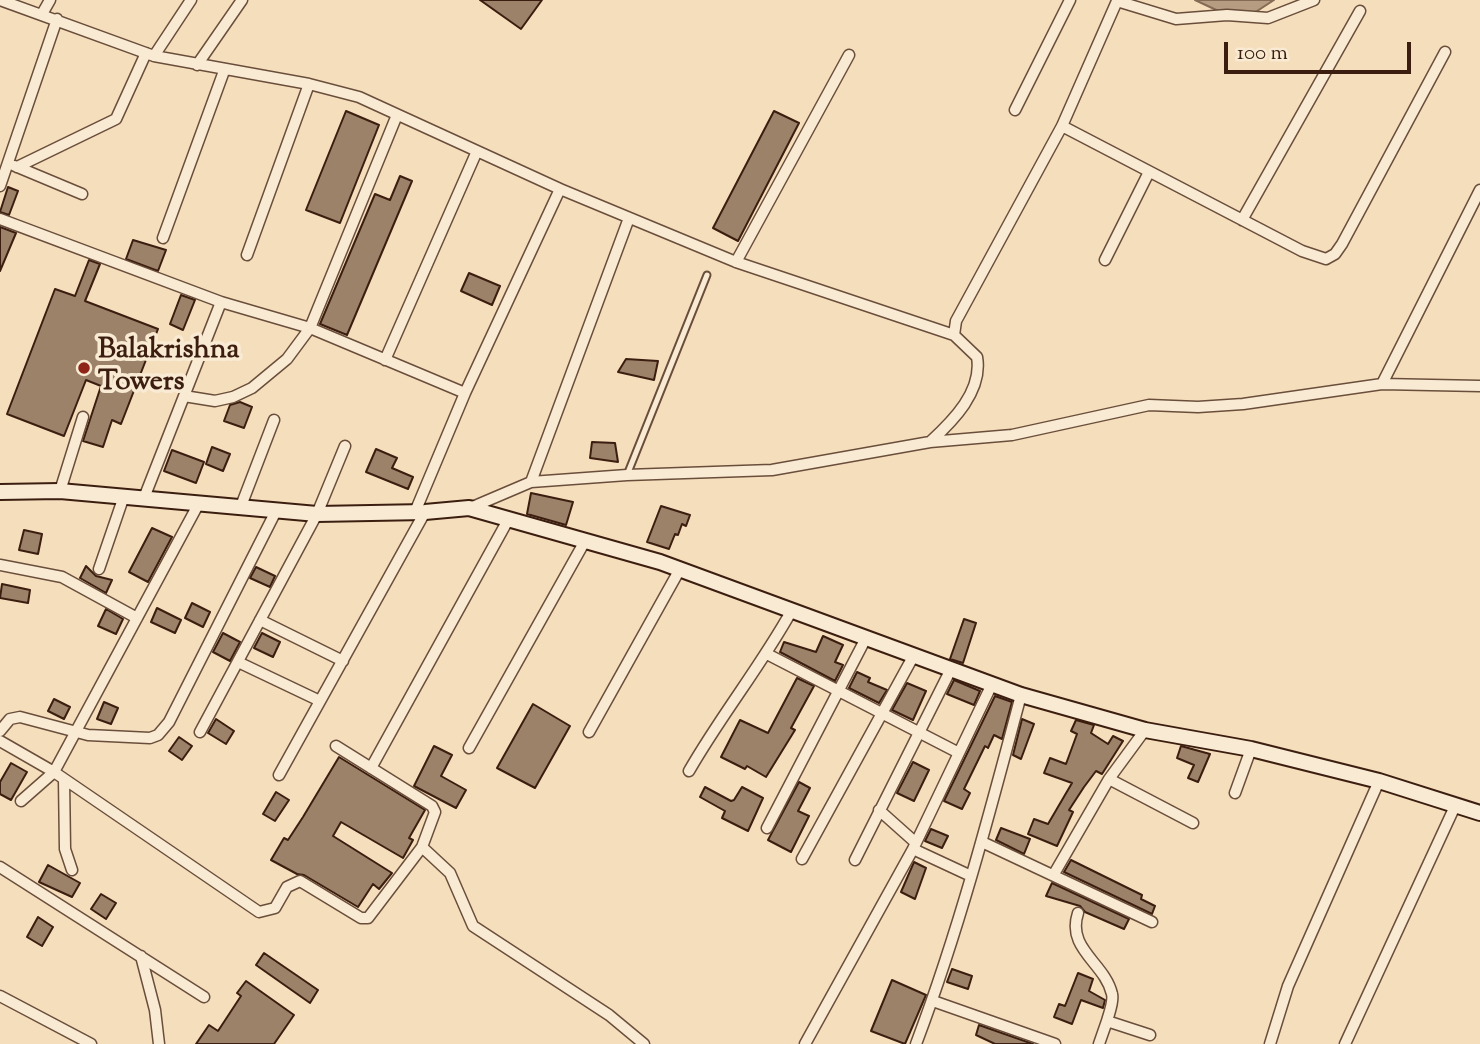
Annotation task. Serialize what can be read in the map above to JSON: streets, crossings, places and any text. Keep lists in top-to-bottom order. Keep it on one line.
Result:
{"places":["Balakrishna Towers"],"scale_bar":"100 m"}
